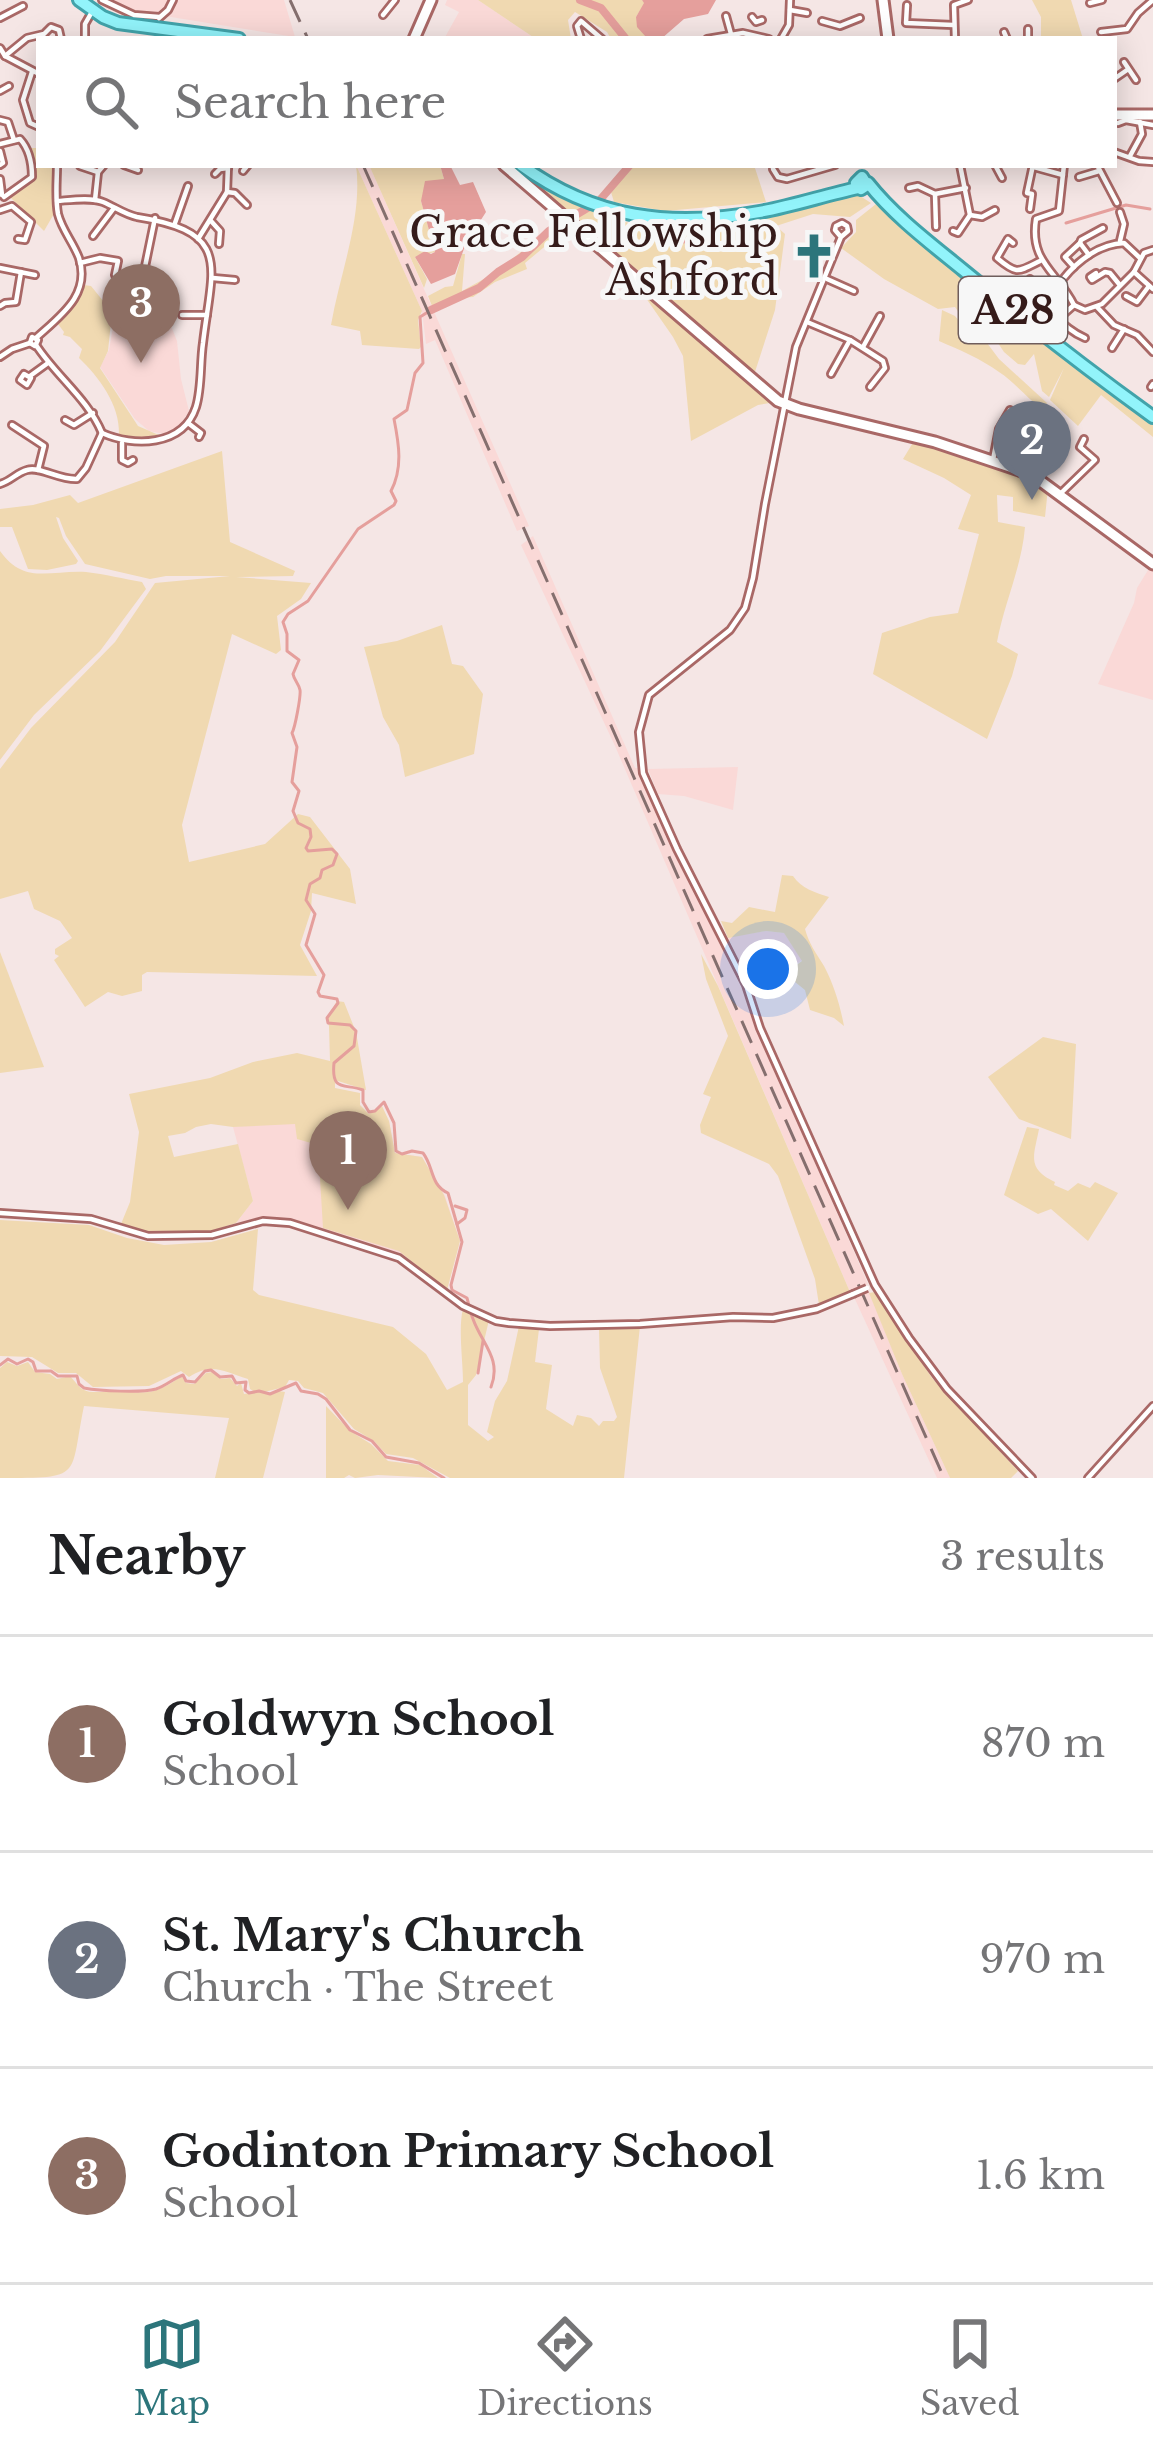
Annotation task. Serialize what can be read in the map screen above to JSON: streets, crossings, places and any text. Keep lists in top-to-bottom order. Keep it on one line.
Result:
{"streets":{"main road":["A28"]},"places":{"church":["Grace Fellowship Ashford"]},"page":{"search":"Search here","pins":["3","2","1"],"heading":["Nearby","3 results"],"list":[{"mark":"1","name":"Goldwyn School","note":"School","value":"870 m"},{"mark":"2","name":"St. Mary's Church","note":"Church · The Street","value":"970 m"},{"mark":"3","name":"Godinton Primary School","note":"School","value":"1.6 km"}],"nav":["Map","Directions","Saved"]}}
